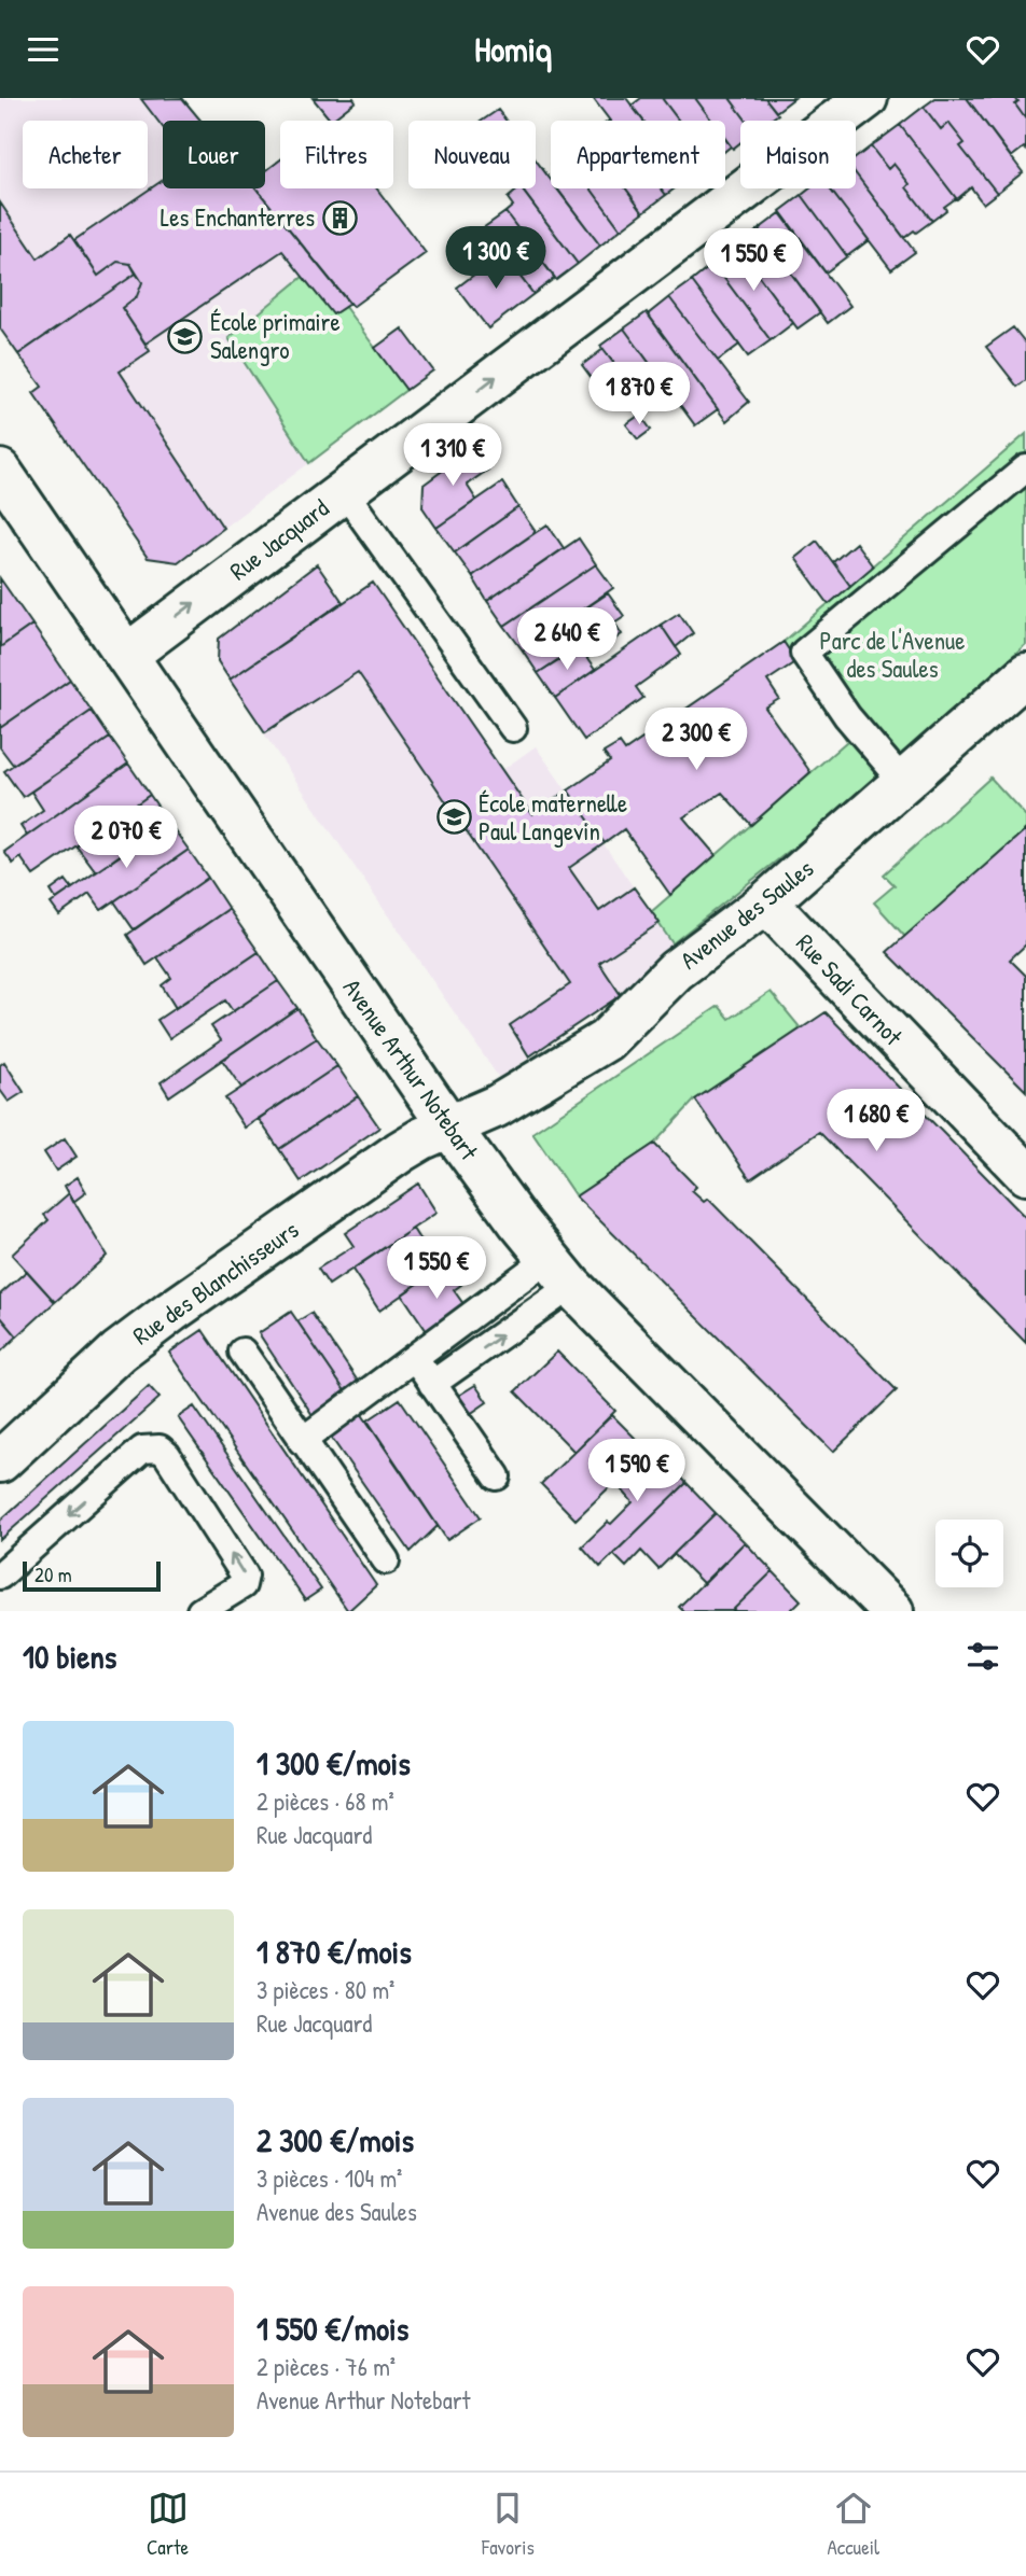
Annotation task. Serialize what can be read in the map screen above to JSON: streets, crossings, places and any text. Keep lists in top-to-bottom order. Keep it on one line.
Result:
{"streets":{"street":["Rue Jacquard","Avenue des Saules","Rue Sadi Carnot","Avenue Arthur Notebart","Rue des Blanchisseurs"]},"crossings":[["Rue Jacquard","Avenue Arthur Notebart"],["Avenue des Saules","Rue Sadi Carnot"],["Avenue des Saules","Avenue Arthur Notebart"],["Avenue des Saules","Rue des Blanchisseurs"],["Avenue Arthur Notebart","Rue des Blanchisseurs"]],"one_way":["Rue Jacquard"],"parks":["Parc de l'Avenue des Saules"],"places":{"building":["Les Enchanterres"],"school or university":["École primaire Salengro","École maternelle Paul Langevin"]},"scale_bar":"20 m","page":{"header":"Homiq","chip":["Acheter","Louer","Filtres","Nouveau","Appartement","Maison"],"price":["1 300 €","1 550 €","1 870 €","1 310 €","2 640 €","2 300 €","2 070 €","1 680 €","1 550 €","1 590 €"],"scale":"20 m","heading":"10 biens","list":[{"name":"1 300 €/mois","note":"2 pièces · 68 m² · Rue Jacquard"},{"name":"1 870 €/mois","note":"3 pièces · 80 m² · Rue Jacquard"},{"name":"2 300 €/mois","note":"3 pièces · 104 m² · Avenue des Saules"},{"name":"1 550 €/mois","note":"2 pièces · 76 m² · Avenue Arthur Notebart"}],"tabs":["Carte","Favoris","Accueil"]}}
